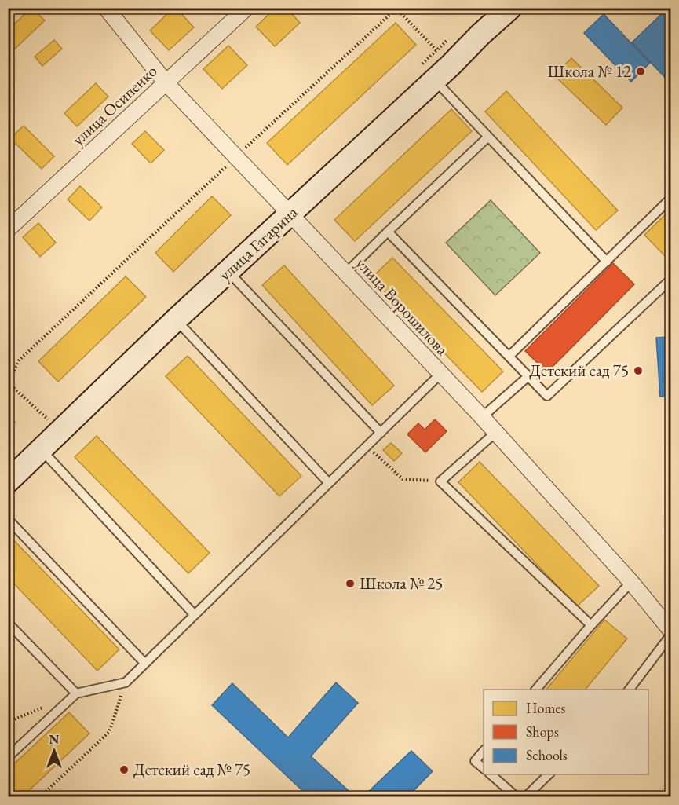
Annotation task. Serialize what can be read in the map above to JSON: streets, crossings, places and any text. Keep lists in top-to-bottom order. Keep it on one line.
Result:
{"streets":{"main road":["улица Гагарина"],"street":["улица Осипенко","улица Ворошилова"]},"crossings":[["улица Осипенко","улица Ворошилова"],["улица Гагарина","улица Ворошилова"]],"places":["Школа № 12","Детский сад 75","Школа № 25","Детский сад № 75"],"legend":["Homes","Shops","Schools"],"north":"top"}
